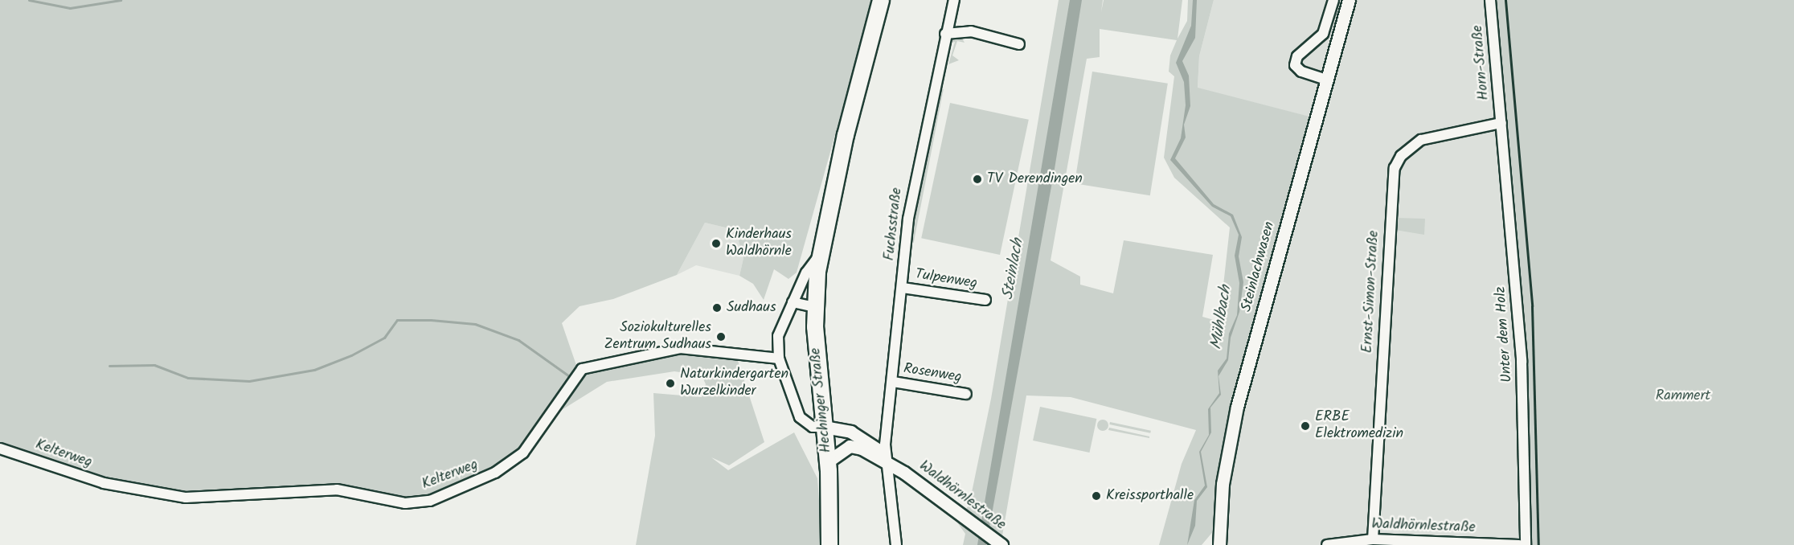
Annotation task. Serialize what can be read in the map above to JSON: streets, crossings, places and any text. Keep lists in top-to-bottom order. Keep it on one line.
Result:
{"streets":{"main road":["Hechinger Straße"],"street":["Horn-Straße","Fuchsstraße","Steinlachwasen","Tulpenweg","Ernst-Simon-Straße","Unter dem Holz","Rosenweg","Kelterweg","Waldhörnlestraße"]},"crossings":[["Horn-Straße","Ernst-Simon-Straße"],["Horn-Straße","Unter dem Holz"],["Fuchsstraße","Tulpenweg"],["Fuchsstraße","Rosenweg"],["Fuchsstraße","Waldhörnlestraße"],["Ernst-Simon-Straße","Unter dem Holz"],["Ernst-Simon-Straße","Waldhörnlestraße"],["Hechinger Straße","Kelterweg"],["Hechinger Straße","Waldhörnlestraße"]],"water":["Steinlach","Mühlbach"],"parks":["Rammert"],"places":["TV Derendingen","Kinderhaus Waldhörnle","Sudhaus","Soziokulturelles Zentrum Sudhaus","Naturkindergarten Wurzelkinder","ERBE Elektromedizin","Kreissporthalle"]}
